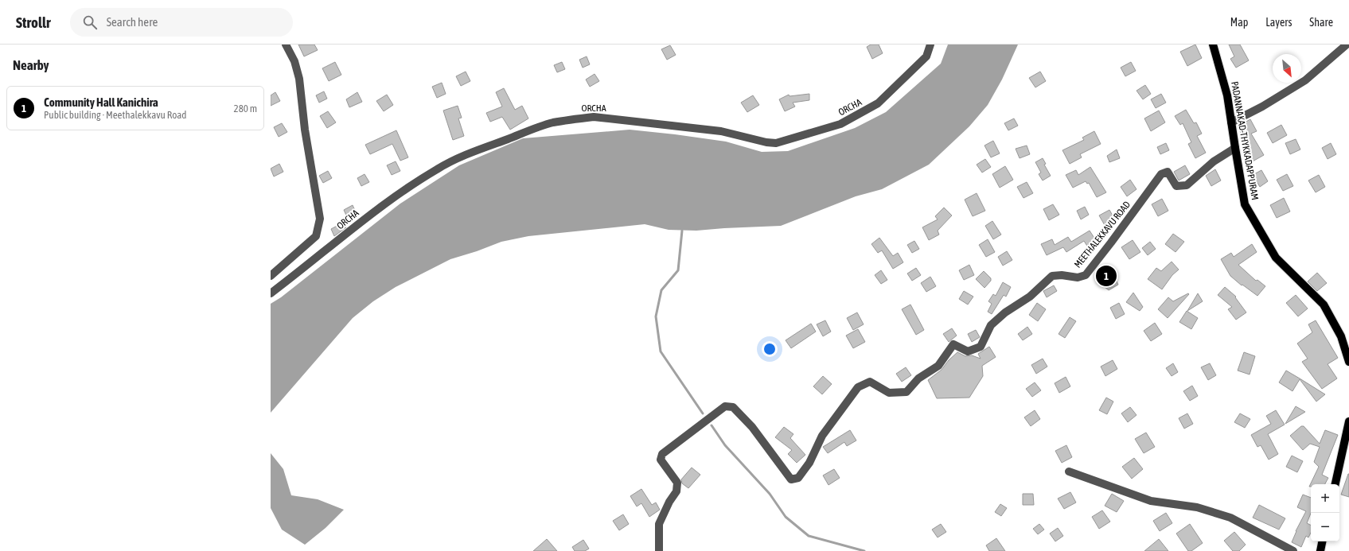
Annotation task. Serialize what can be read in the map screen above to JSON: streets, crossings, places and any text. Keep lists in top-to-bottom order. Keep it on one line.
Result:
{"streets":{"main road":["PADANNAKAD-THYKKADAPPURAM"],"street":["ORCHA","MEETHALEKKAVU ROAD"]},"crossings":[["PADANNAKAD-THYKKADAPPURAM","MEETHALEKKAVU ROAD"]],"north":"bottom right","page":{"header":"Strollr","search":"Search here","nav":["Map","Layers","Share"],"heading":"Nearby","list":[{"mark":"1","name":"Community Hall Kanichira","note":"Public building · Meethalekkavu Road","value":"280 m"}],"pins":"1","map_buttons":["+","−"]}}
